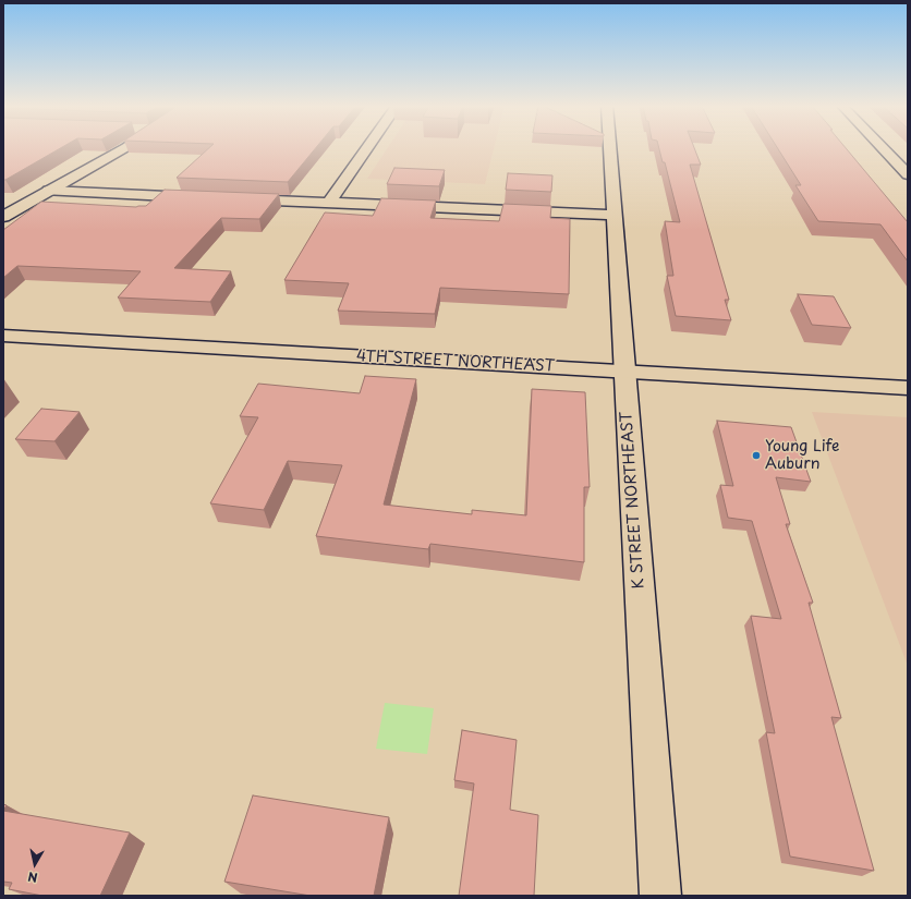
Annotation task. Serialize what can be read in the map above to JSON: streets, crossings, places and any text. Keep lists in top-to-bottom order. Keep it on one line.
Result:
{"streets":{"street":["4TH STREET NORTHEAST","K STREET NORTHEAST"]},"crossings":[["4TH STREET NORTHEAST","K STREET NORTHEAST"]],"places":["Young Life Auburn"],"north":"bottom"}
